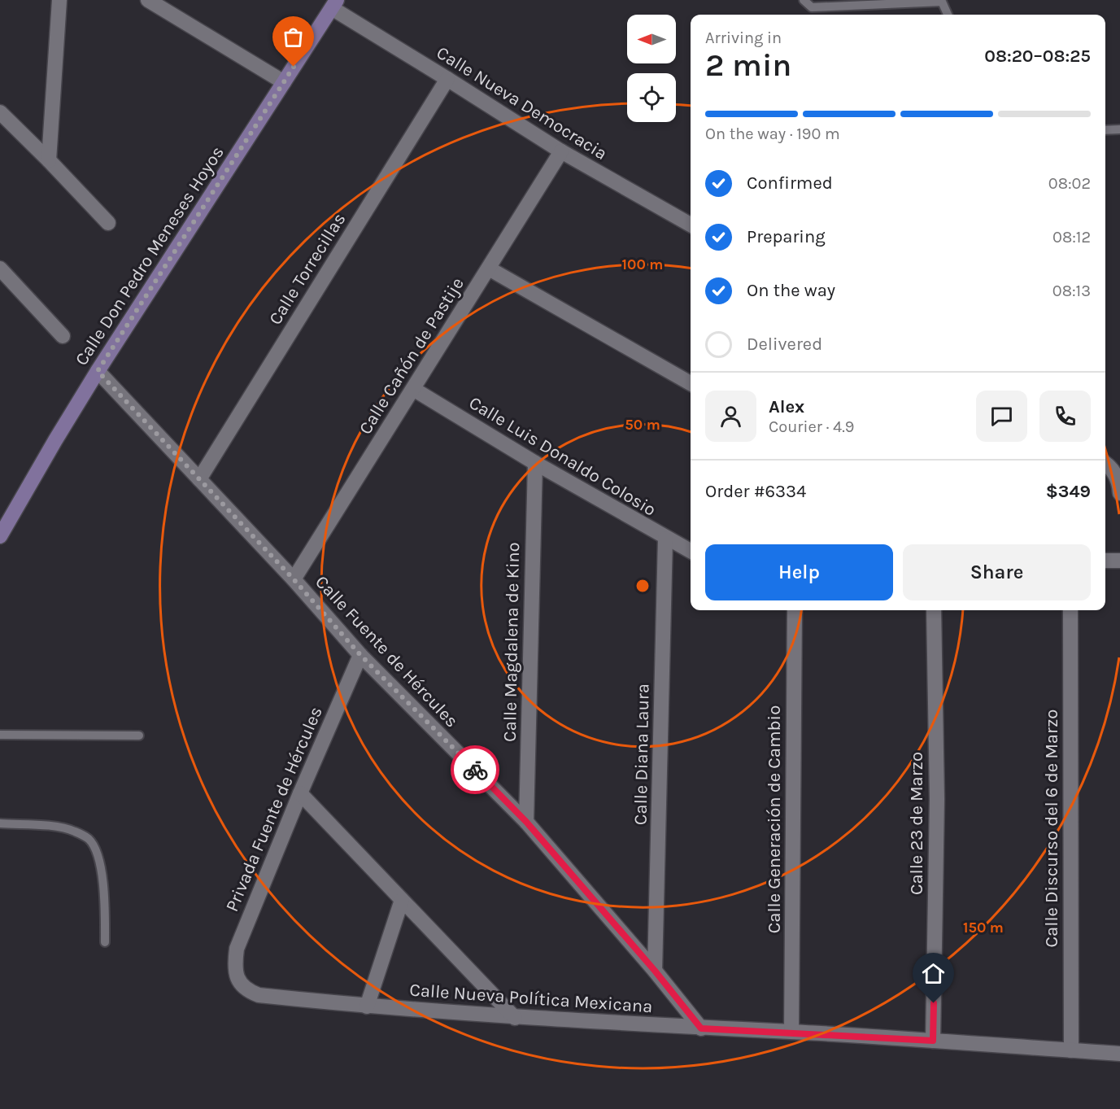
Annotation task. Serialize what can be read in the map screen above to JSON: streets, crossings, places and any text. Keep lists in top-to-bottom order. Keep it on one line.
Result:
{"streets":{"street":["Calle Nueva Democracia","Calle Don Pedro Meneses Hoyos","Calle Torrecillas","Calle Cañón de Pastije","Calle Luis Donaldo Colosio","Calle Magdalena de Kino","Calle Fuente de Hércules","Calle Diana Laura","Privada Fuente de Hércules","Calle Generación de Cambio","Calle 23 de Marzo","Calle Discurso del 6 de Marzo","Calle Nueva Política Mexicana"]},"crossings":[["Calle Nueva Democracia","Calle Don Pedro Meneses Hoyos"],["Calle Nueva Democracia","Calle Torrecillas"],["Calle Nueva Democracia","Calle Cañón de Pastije"],["Calle Don Pedro Meneses Hoyos","Calle Fuente de Hércules"],["Calle Torrecillas","Calle Fuente de Hércules"],["Calle Cañón de Pastije","Calle Luis Donaldo Colosio"],["Calle Cañón de Pastije","Calle Fuente de Hércules"],["Calle Luis Donaldo Colosio","Calle Magdalena de Kino"],["Calle Luis Donaldo Colosio","Calle Diana Laura"],["Calle Magdalena de Kino","Calle Fuente de Hércules"],["Calle Fuente de Hércules","Calle Diana Laura"],["Calle Fuente de Hércules","Privada Fuente de Hércules"],["Calle Fuente de Hércules","Calle Nueva Política Mexicana"],["Privada Fuente de Hércules","Calle Nueva Política Mexicana"],["Calle Generación de Cambio","Calle Nueva Política Mexicana"],["Calle 23 de Marzo","Calle Nueva Política Mexicana"],["Calle Discurso del 6 de Marzo","Calle Nueva Política Mexicana"]],"north":"left","page":{"heading":["2 min","Arriving in","08:20–08:25"],"panel":["Alex","Courier · 4.9","Order #6334","$349"],"bar":"On the way · 190 m","list":[["Confirmed","08:02"],["Preparing","08:12"],["On the way","08:13"],"Delivered"],"buttons":["Help","Share"]},"rings":["100 m","50 m","150 m"]}
